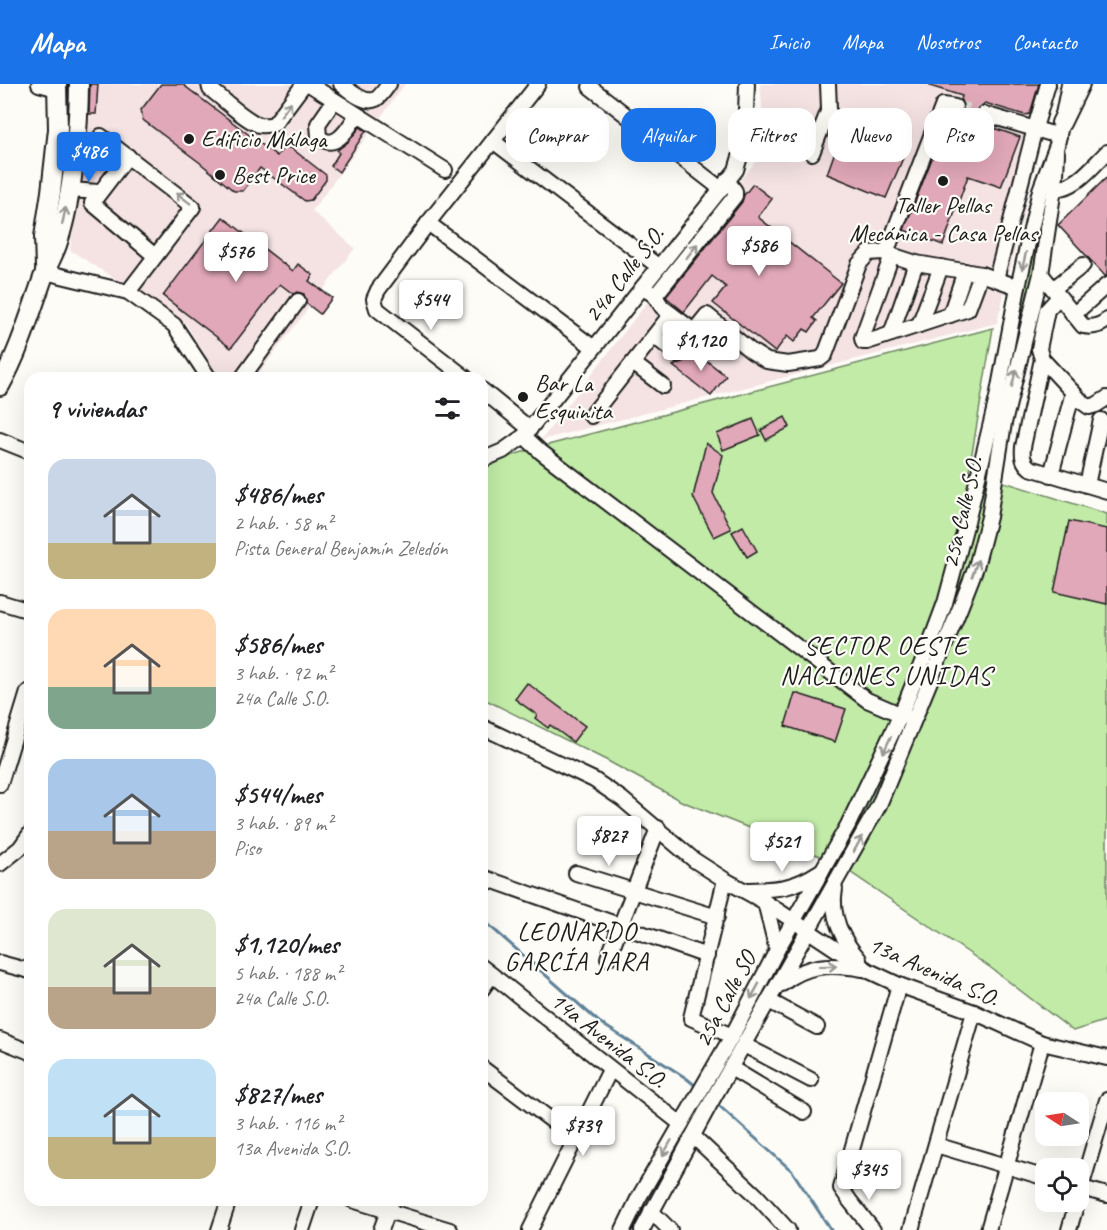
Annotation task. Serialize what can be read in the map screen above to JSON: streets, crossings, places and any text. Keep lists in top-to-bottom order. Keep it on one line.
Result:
{"streets":{"street":["24a Calle S.O.","25a Calle S.O.","13a Avenida S.O.","25a Calle SO","14a Avenida S.O."]},"crossings":[["25a Calle S.O.","13a Avenida S.O."],["25a Calle S.O.","25a Calle SO"],["13a Avenida S.O.","25a Calle SO"],["25a Calle SO","14a Avenida S.O."]],"districts":["SECTOR OESTE NACIONES UNIDAS","LEONARDO GARCÍA JARA"],"places":["Edificio Málaga","Best Price","Taller Pellas Mecánica - Casa Pellas","Bar La Esquinita"],"north":"left","page":{"header":"Mapa","nav":["Inicio","Mapa","Nosotros","Contacto"],"chip":["Comprar","Alquilar","Filtros","Nuevo","Piso"],"price":["$486","$586","$576","$544","$1,120","$827","$521","$739","$345"],"heading":"9 viviendas","list":[{"name":"$486/mes","note":"2 hab. · 58 m² · Pista General Benjamín Zeledón"},{"name":"$586/mes","note":"3 hab. · 92 m² · 24a Calle S.O."},{"name":"$544/mes","note":"3 hab. · 89 m² · Piso"},{"name":"$1,120/mes","note":"5 hab. · 188 m² · 24a Calle S.O."},{"name":"$827/mes","note":"3 hab. · 116 m² · 13a Avenida S.O."}]}}
